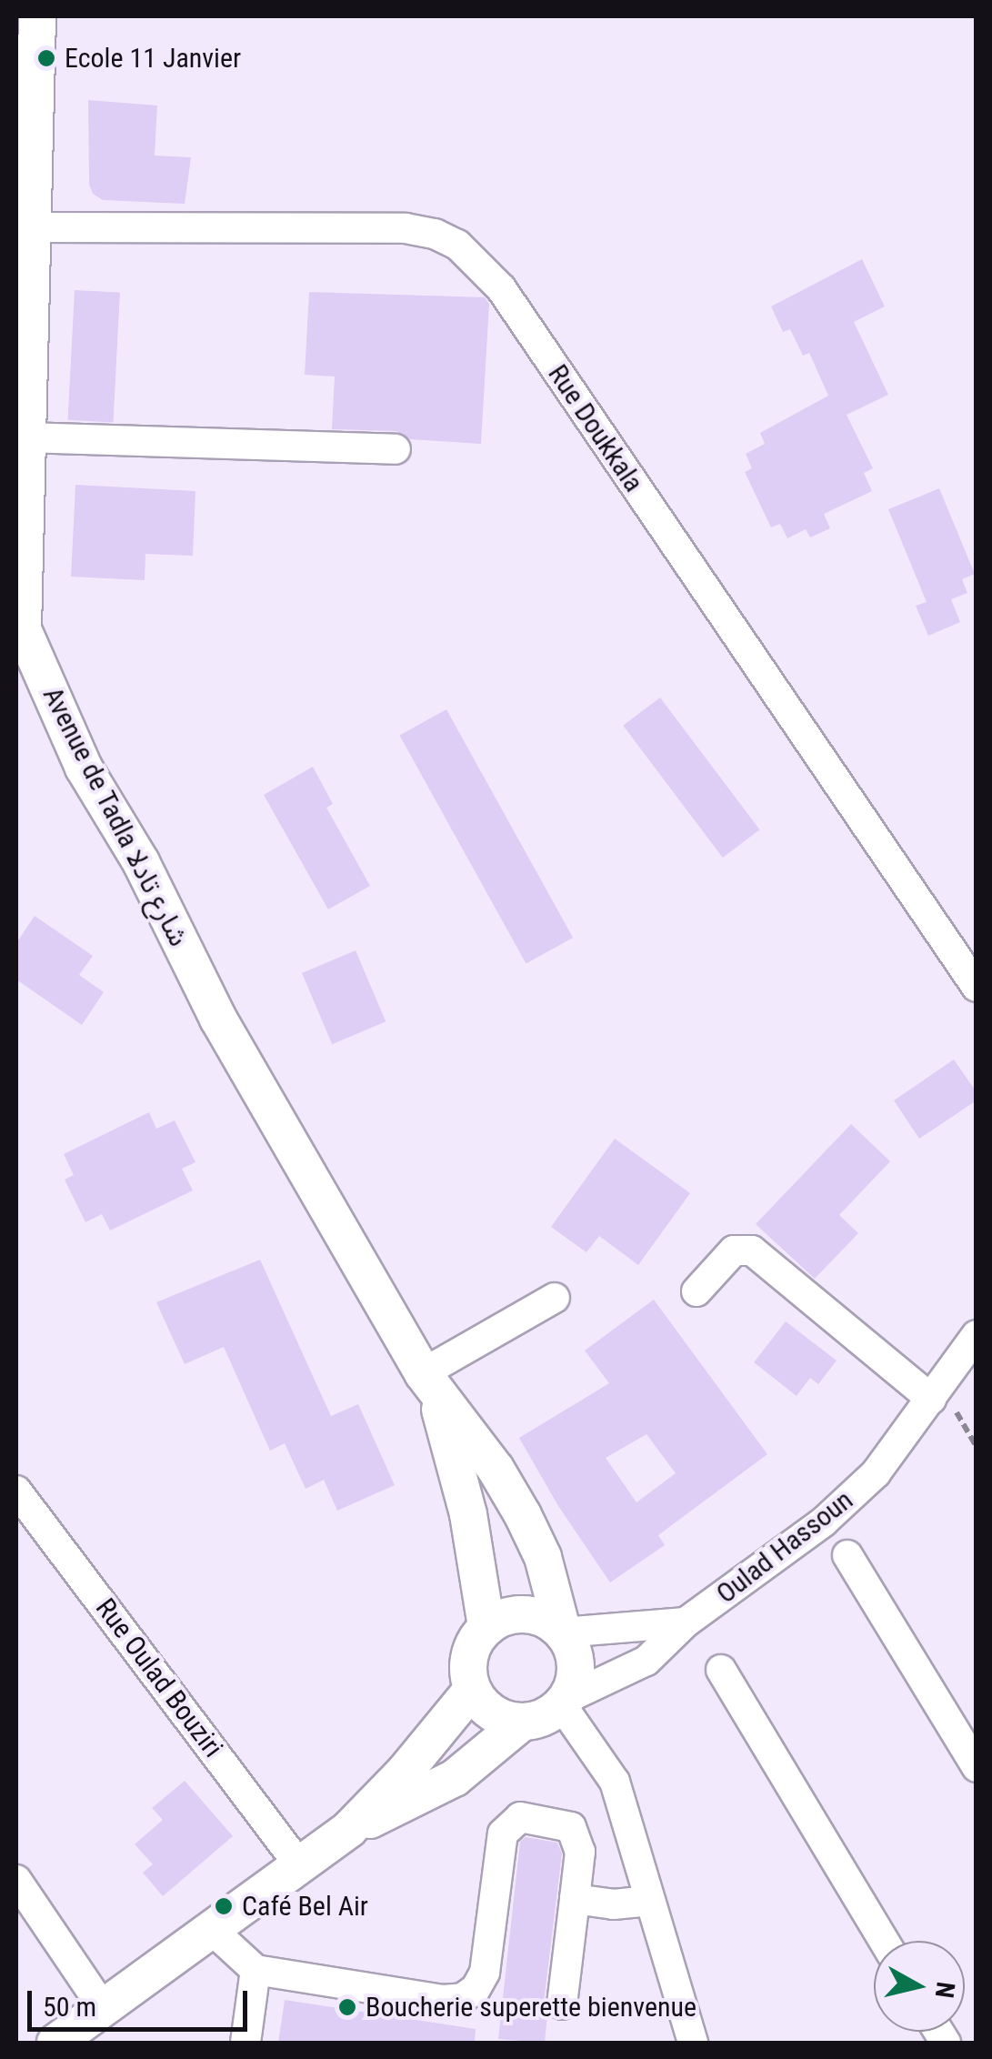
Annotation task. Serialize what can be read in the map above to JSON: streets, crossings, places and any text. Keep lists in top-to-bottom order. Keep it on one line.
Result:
{"streets":{"main road":["Avenue de Tadla شارع تادلا"],"street":["Rue Doukkala","Oulad Hassoun","Rue Oulad Bouziri"]},"crossings":[["Rue Doukkala","Avenue de Tadla شارع تادلا"],["Avenue de Tadla شارع تادلا","Oulad Hassoun"]],"places":["Ecole 11 Janvier","Café Bel Air","Boucherie superette bienvenue"],"scale_bar":"50 m","north":"right"}
